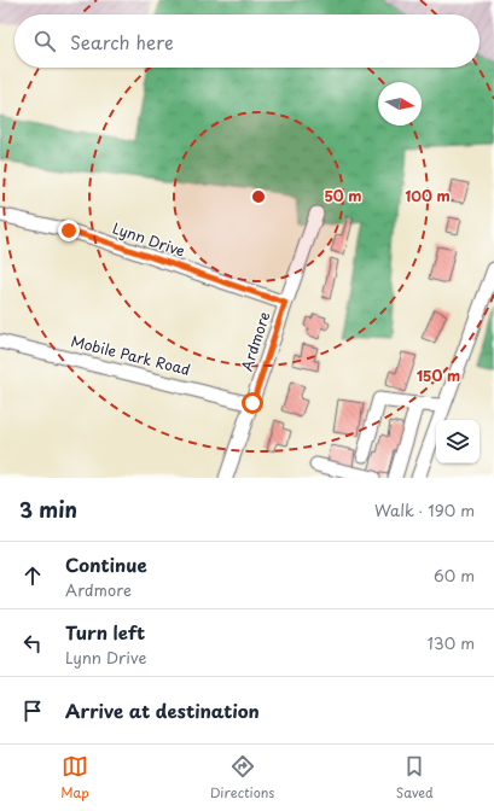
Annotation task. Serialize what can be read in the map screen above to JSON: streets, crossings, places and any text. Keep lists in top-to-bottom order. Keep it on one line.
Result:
{"streets":{"street":["Lynn Drive","Ardmore","Mobile Park Road"]},"crossings":[["Lynn Drive","Ardmore"],["Ardmore","Mobile Park Road"]],"north":"right","page":{"search":"Search here","heading":["3 min","Walk · 190 m"],"list":[["Continue","Ardmore","60 m"],["Turn left","Lynn Drive","130 m"],"Arrive at destination"],"nav":["Map","Directions","Saved"]},"rings":["50 m","100 m","150 m"]}
